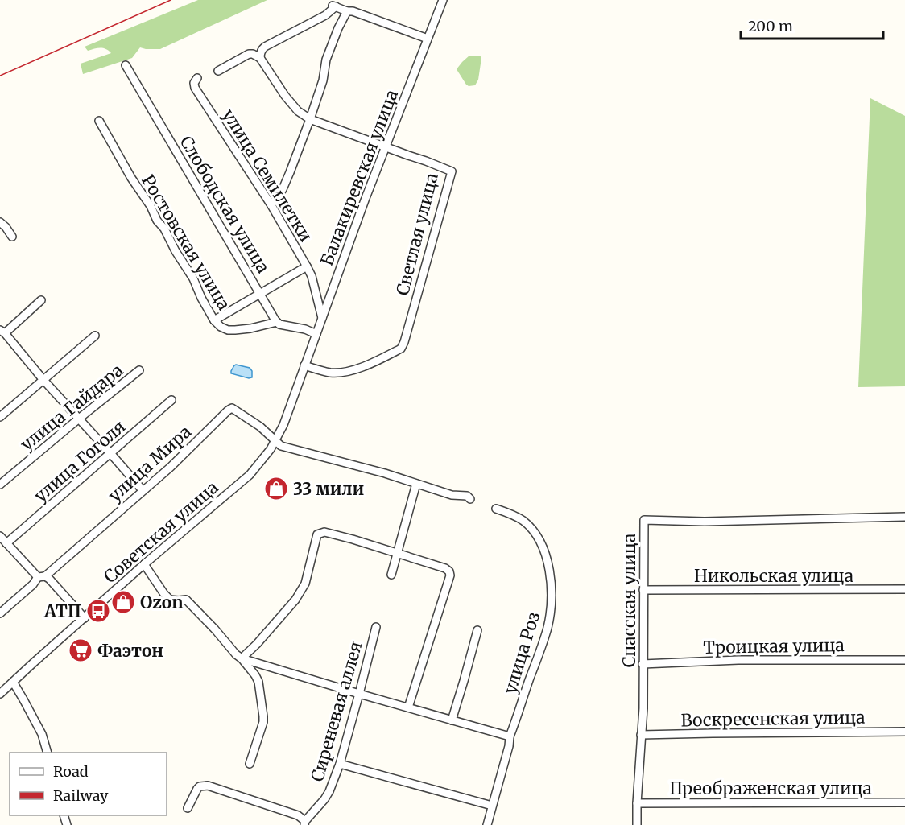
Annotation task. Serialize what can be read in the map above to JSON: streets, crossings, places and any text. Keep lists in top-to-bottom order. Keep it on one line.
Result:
{"streets":{"street":["улица Семилетки","Балакиревская улица","Слободская улица","Светлая улица","Ростовская улица","улица Гайдара","улица Гоголя","улица Мира","Советская улица","Никольская улица","Спасская улица","Троицкая улица","улица Роз","Сиреневая аллея","Воскресенская улица","Преображенская улица"]},"crossings":[["улица Семилетки","Балакиревская улица"],["Балакиревская улица","Светлая улица"],["Балакиревская улица","Советская улица"],["Слободская улица","Ростовская улица"],["Светлая улица","Советская улица"],["улица Мира","Советская улица"],["Никольская улица","Спасская улица"],["Спасская улица","Троицкая улица"],["Спасская улица","Воскресенская улица"],["Спасская улица","Преображенская улица"]],"places":{"shop":["33 мили","Ozon"],"bus stop":["АТП"],"supermarket":["Фаэтон"]},"legend":["Road","Railway"],"scale_bar":"200 m"}
